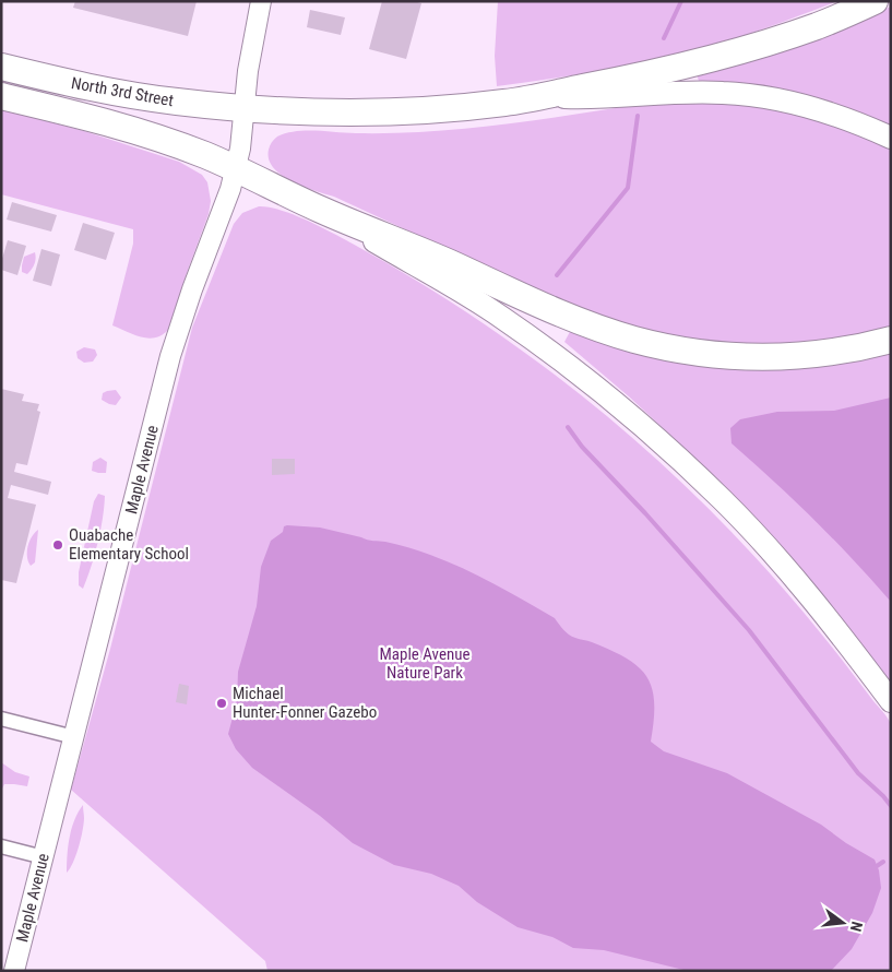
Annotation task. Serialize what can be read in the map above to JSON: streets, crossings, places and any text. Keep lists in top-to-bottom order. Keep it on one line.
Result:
{"streets":{"highway":["North 3rd Street"],"main road":["Maple Avenue"]},"crossings":[["North 3rd Street","Maple Avenue"]],"parks":["Maple Avenue Nature Park"],"places":["Ouabache Elementary School","Michael Hunter-Fonner Gazebo"],"north":"right"}
